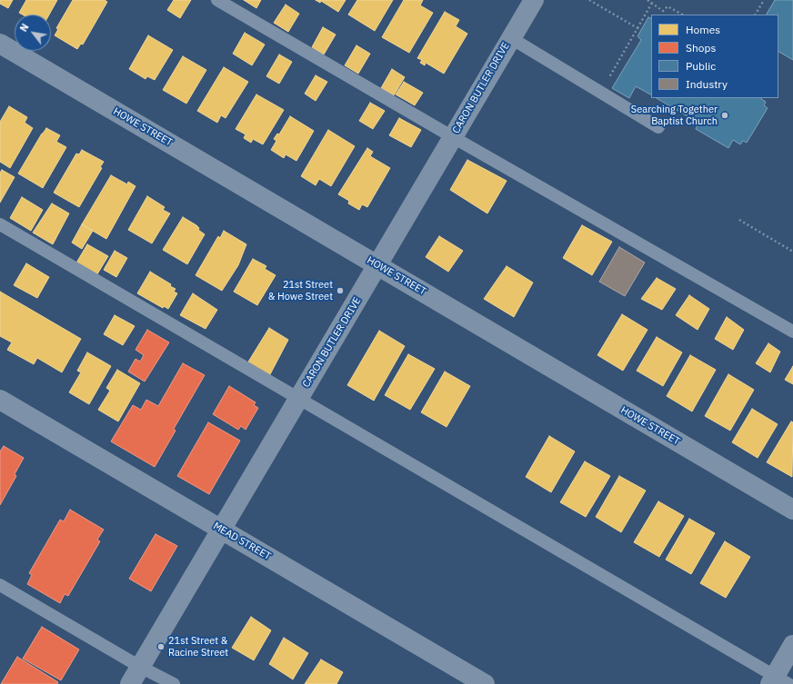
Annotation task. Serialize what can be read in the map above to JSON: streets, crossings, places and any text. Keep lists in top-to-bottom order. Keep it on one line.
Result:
{"streets":{"street":["CARON BUTLER DRIVE","HOWE STREET","MEAD STREET"]},"crossings":[["CARON BUTLER DRIVE","HOWE STREET"],["CARON BUTLER DRIVE","MEAD STREET"]],"places":["Searching Together Baptist Church","21st Street & Howe Street","21st Street & Racine Street"],"legend":["Homes","Shops","Public","Industry"],"north":"top left"}
